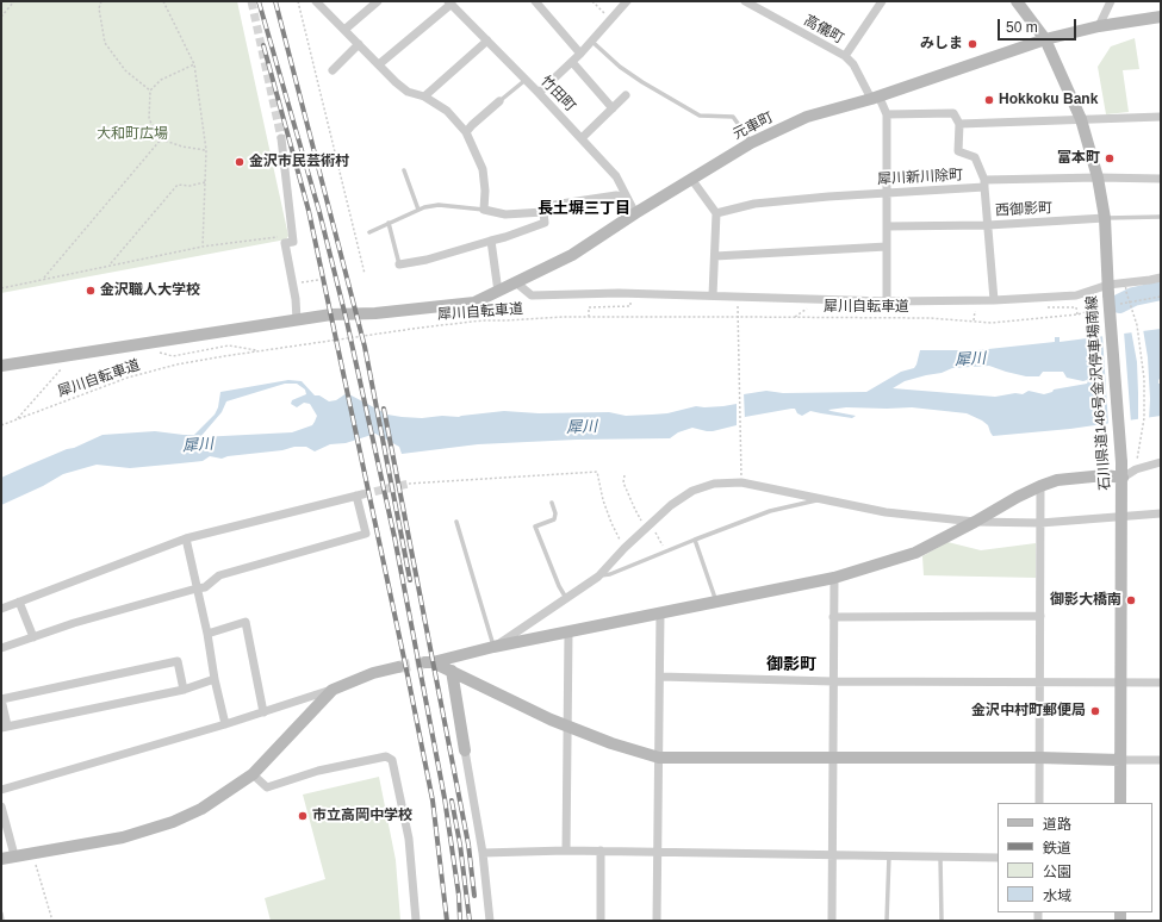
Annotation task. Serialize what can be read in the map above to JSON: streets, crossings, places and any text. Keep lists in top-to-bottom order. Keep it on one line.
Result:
{"streets":{"street":["高儀町","竹田町","元車町","犀川新川除町","西御影町","石川県道146号金沢停車場南線"],"path":["犀川自転車道"]},"crossings":[["高儀町","元車町"],["竹田町","元車町"],["元車町","石川県道146号金沢停車場南線"],["犀川新川除町","石川県道146号金沢停車場南線"],["西御影町","石川県道146号金沢停車場南線"]],"districts":["長土塀三丁目","御影町"],"water":["犀川"],"parks":["大和町広場"],"places":["みしま","Hokkoku Bank","富本町","金沢市民芸術村","金沢職人大学校","御影大橋南","金沢中村町郵便局","市立高岡中学校"],"legend":["道路","鉄道","公園","水域"],"scale_bar":"50 m"}
